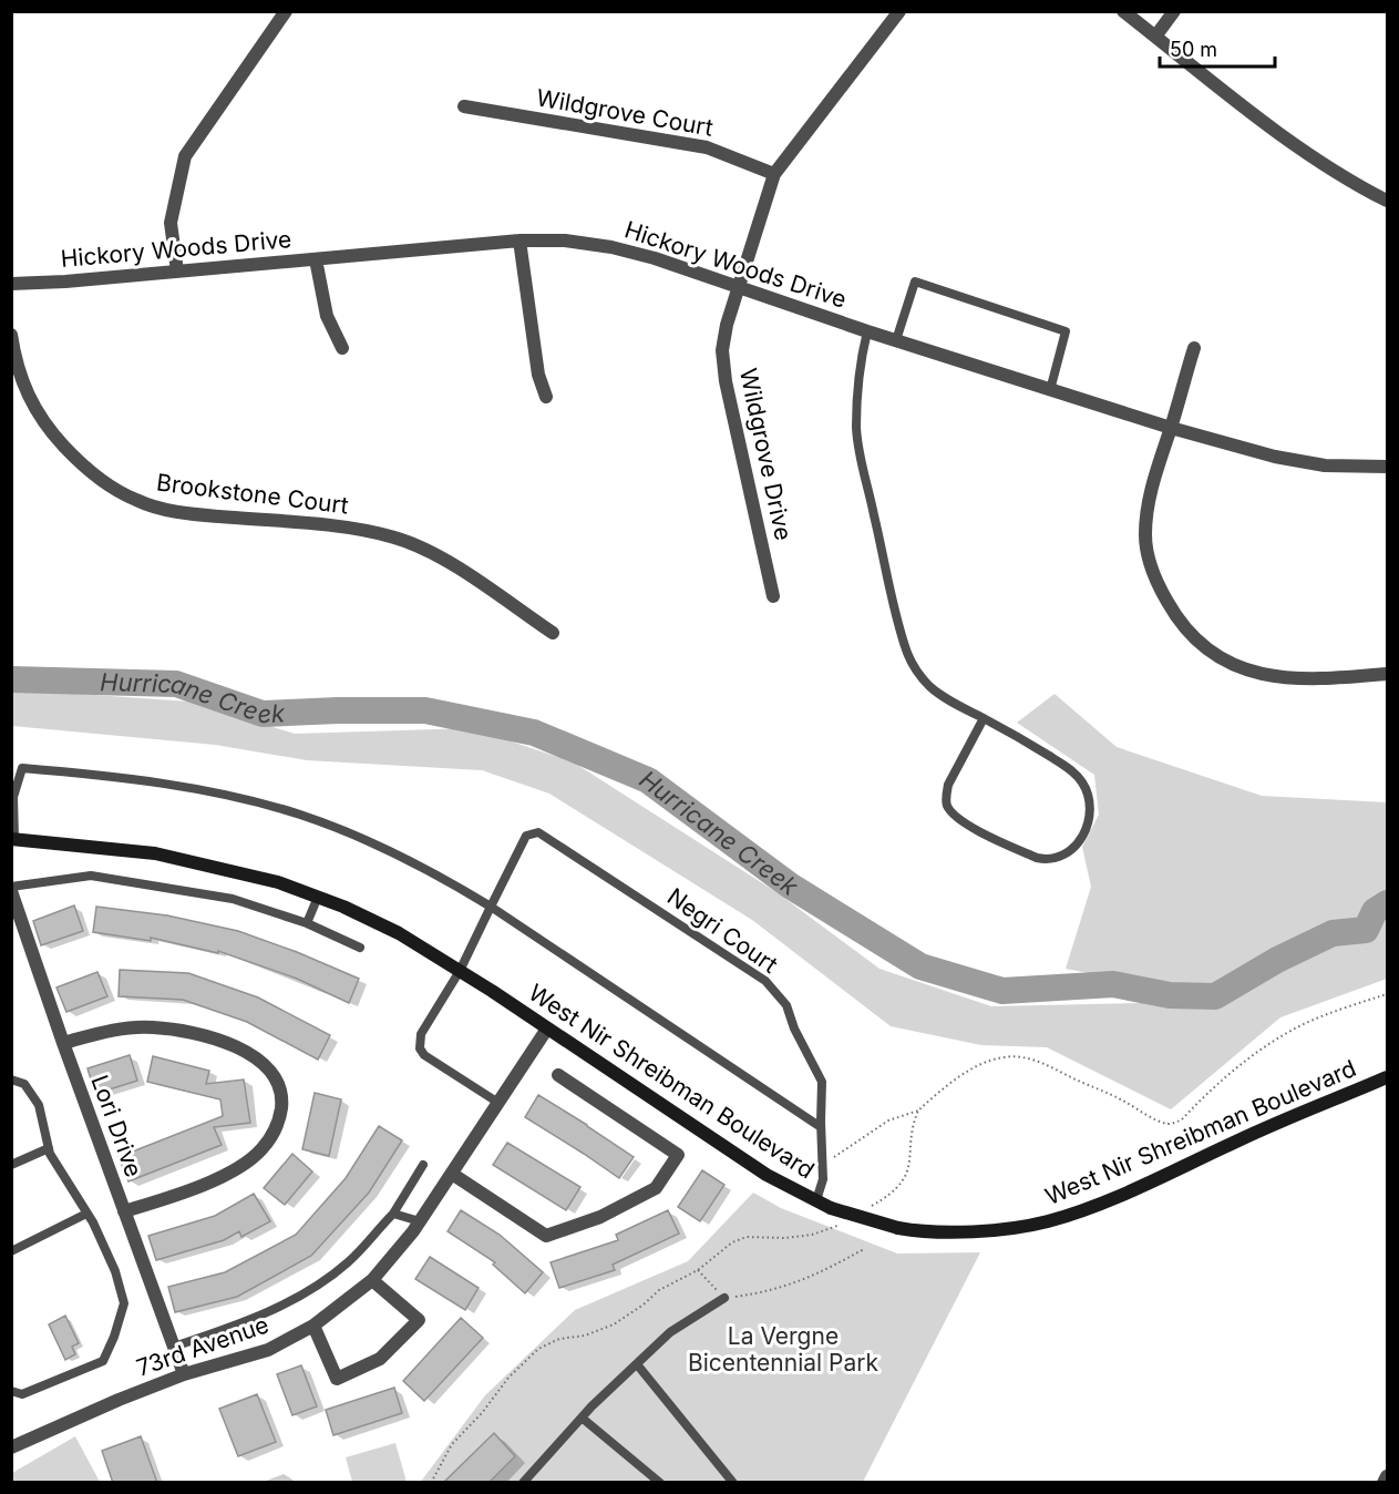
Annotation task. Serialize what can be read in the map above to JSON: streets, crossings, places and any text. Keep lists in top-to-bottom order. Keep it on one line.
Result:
{"streets":{"main road":["West Nir Shreibman Boulevard"],"street":["Wildgrove Court","Hickory Woods Drive","Wildgrove Drive","Brookstone Court","Lori Drive","73rd Avenue"],"lane":["Negri Court"]},"crossings":[["Wildgrove Court","Wildgrove Drive"],["Hickory Woods Drive","Wildgrove Drive"],["Negri Court","West Nir Shreibman Boulevard"],["Negri Court","73rd Avenue"],["West Nir Shreibman Boulevard","73rd Avenue"],["Lori Drive","73rd Avenue"]],"water":["Hurricane Creek"],"parks":["La Vergne Bicentennial Park"],"scale_bar":"50 m"}
